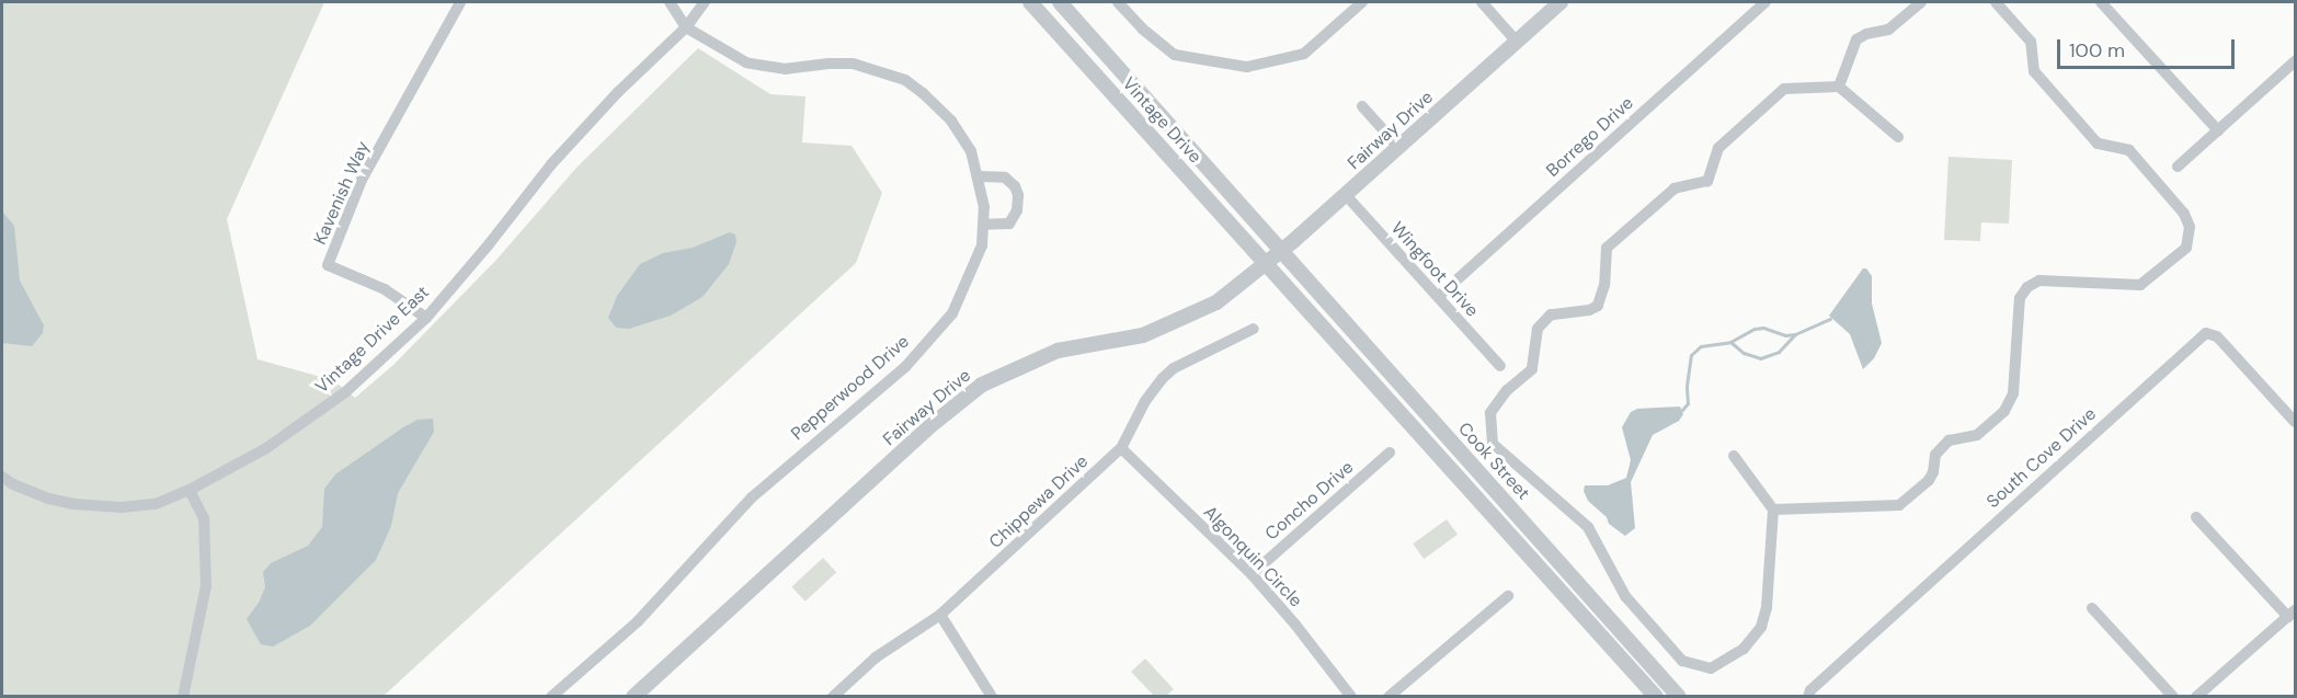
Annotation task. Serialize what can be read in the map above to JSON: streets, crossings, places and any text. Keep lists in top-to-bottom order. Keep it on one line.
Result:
{"streets":{"street":["Vintage Drive","Fairway Drive","Borrego Drive","Kavenish Way","Wingfoot Drive","Vintage Drive East","Pepperwood Drive","South Cove Drive","Cook Street","Concho Drive","Chippewa Drive","Algonquin Circle"]},"crossings":[["Vintage Drive","Fairway Drive"],["Vintage Drive","Cook Street"],["Fairway Drive","Wingfoot Drive"],["Fairway Drive","Cook Street"],["Borrego Drive","Wingfoot Drive"],["Kavenish Way","Vintage Drive East"],["Vintage Drive East","Pepperwood Drive"],["Concho Drive","Algonquin Circle"],["Chippewa Drive","Algonquin Circle"]],"scale_bar":"100 m"}
